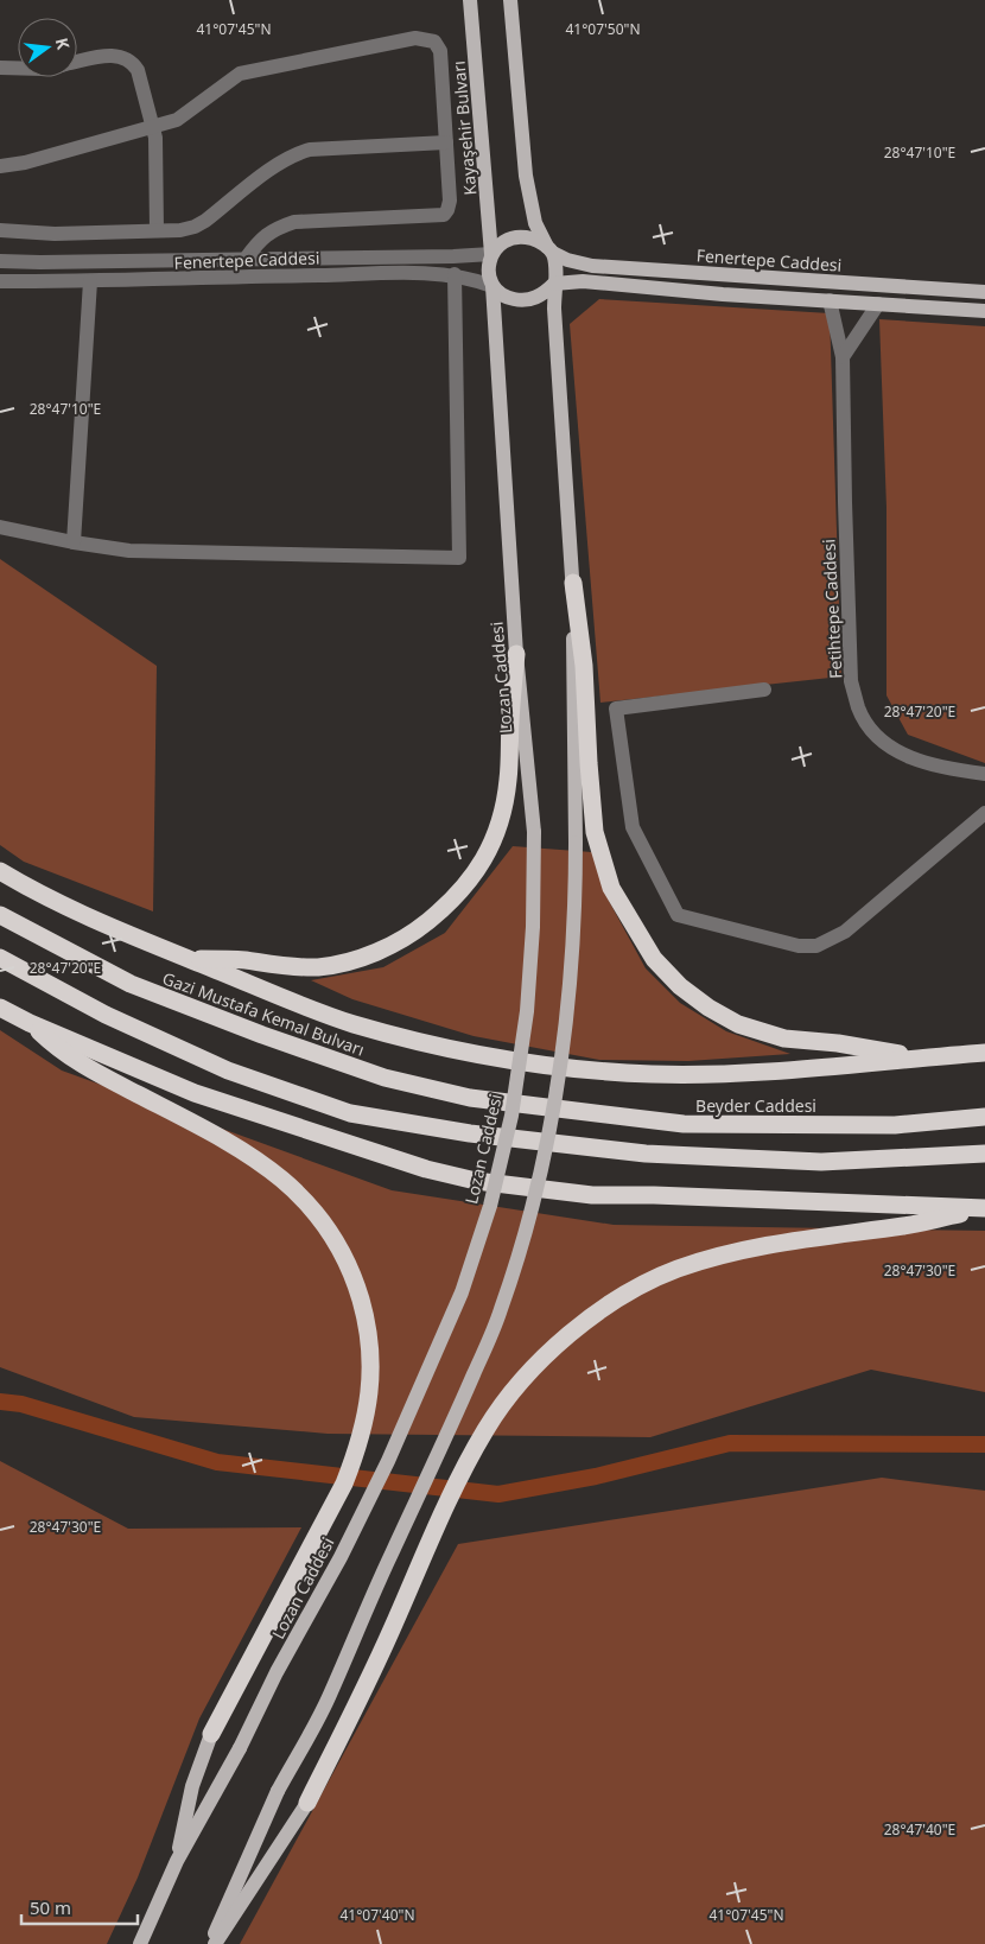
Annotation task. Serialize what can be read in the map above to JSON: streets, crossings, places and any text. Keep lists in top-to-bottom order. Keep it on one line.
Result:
{"streets":{"highway":["Gazi Mustafa Kemal Bulvarı","Beyder Caddesi"],"main road":["Kayaşehir Bulvarı","Fenertepe Caddesi","Lozan Caddesi"],"street":["Fetihtepe Caddesi"]},"crossings":[["Kayaşehir Bulvarı","Fenertepe Caddesi"],["Kayaşehir Bulvarı","Lozan Caddesi"],["Fenertepe Caddesi","Lozan Caddesi"],["Gazi Mustafa Kemal Bulvarı","Beyder Caddesi"]],"scale_bar":"50 m","north":"right","coordinates":["41°07'45\"N","41°07'50\"N","28°47'10\"E","28°47'20\"E","28°47'30\"E","28°47'40\"E","41°07'40\"N"]}
